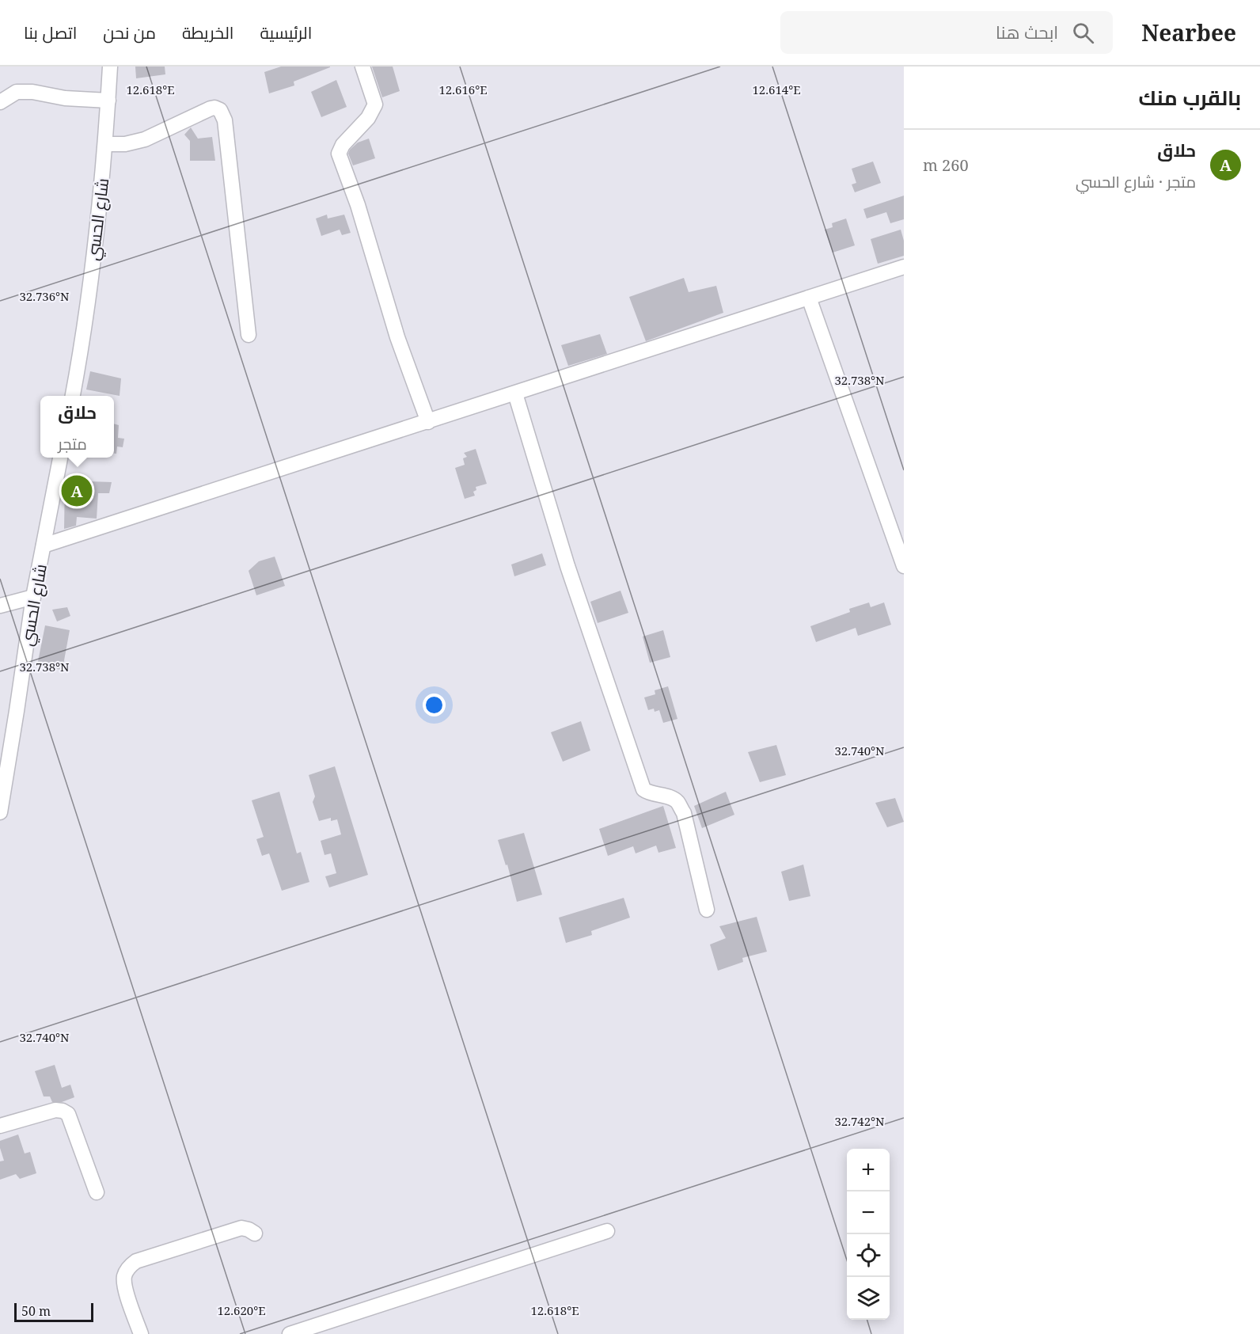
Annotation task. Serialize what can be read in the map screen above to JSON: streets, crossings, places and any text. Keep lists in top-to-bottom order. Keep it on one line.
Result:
{"streets":{"street":["شارع الحسي"]},"scale_bar":"50 m","page":{"header":"Nearbee","search":"ابحث هنا","nav":["الرئيسية","الخريطة","من نحن","اتصل بنا"],"heading":"بالقرب منك","list":[{"mark":"A","name":"حلاق","note":"متجر · شارع الحسي","value":"260 m"}],"popup":["حلاق","متجر"],"pins":"A","map_buttons":["+","−"],"scale":"50 m"},"coordinates":["12.618°E","12.616°E","12.614°E","32.736°N","32.738°N","32.740°N","32.742°N","12.620°E"]}
